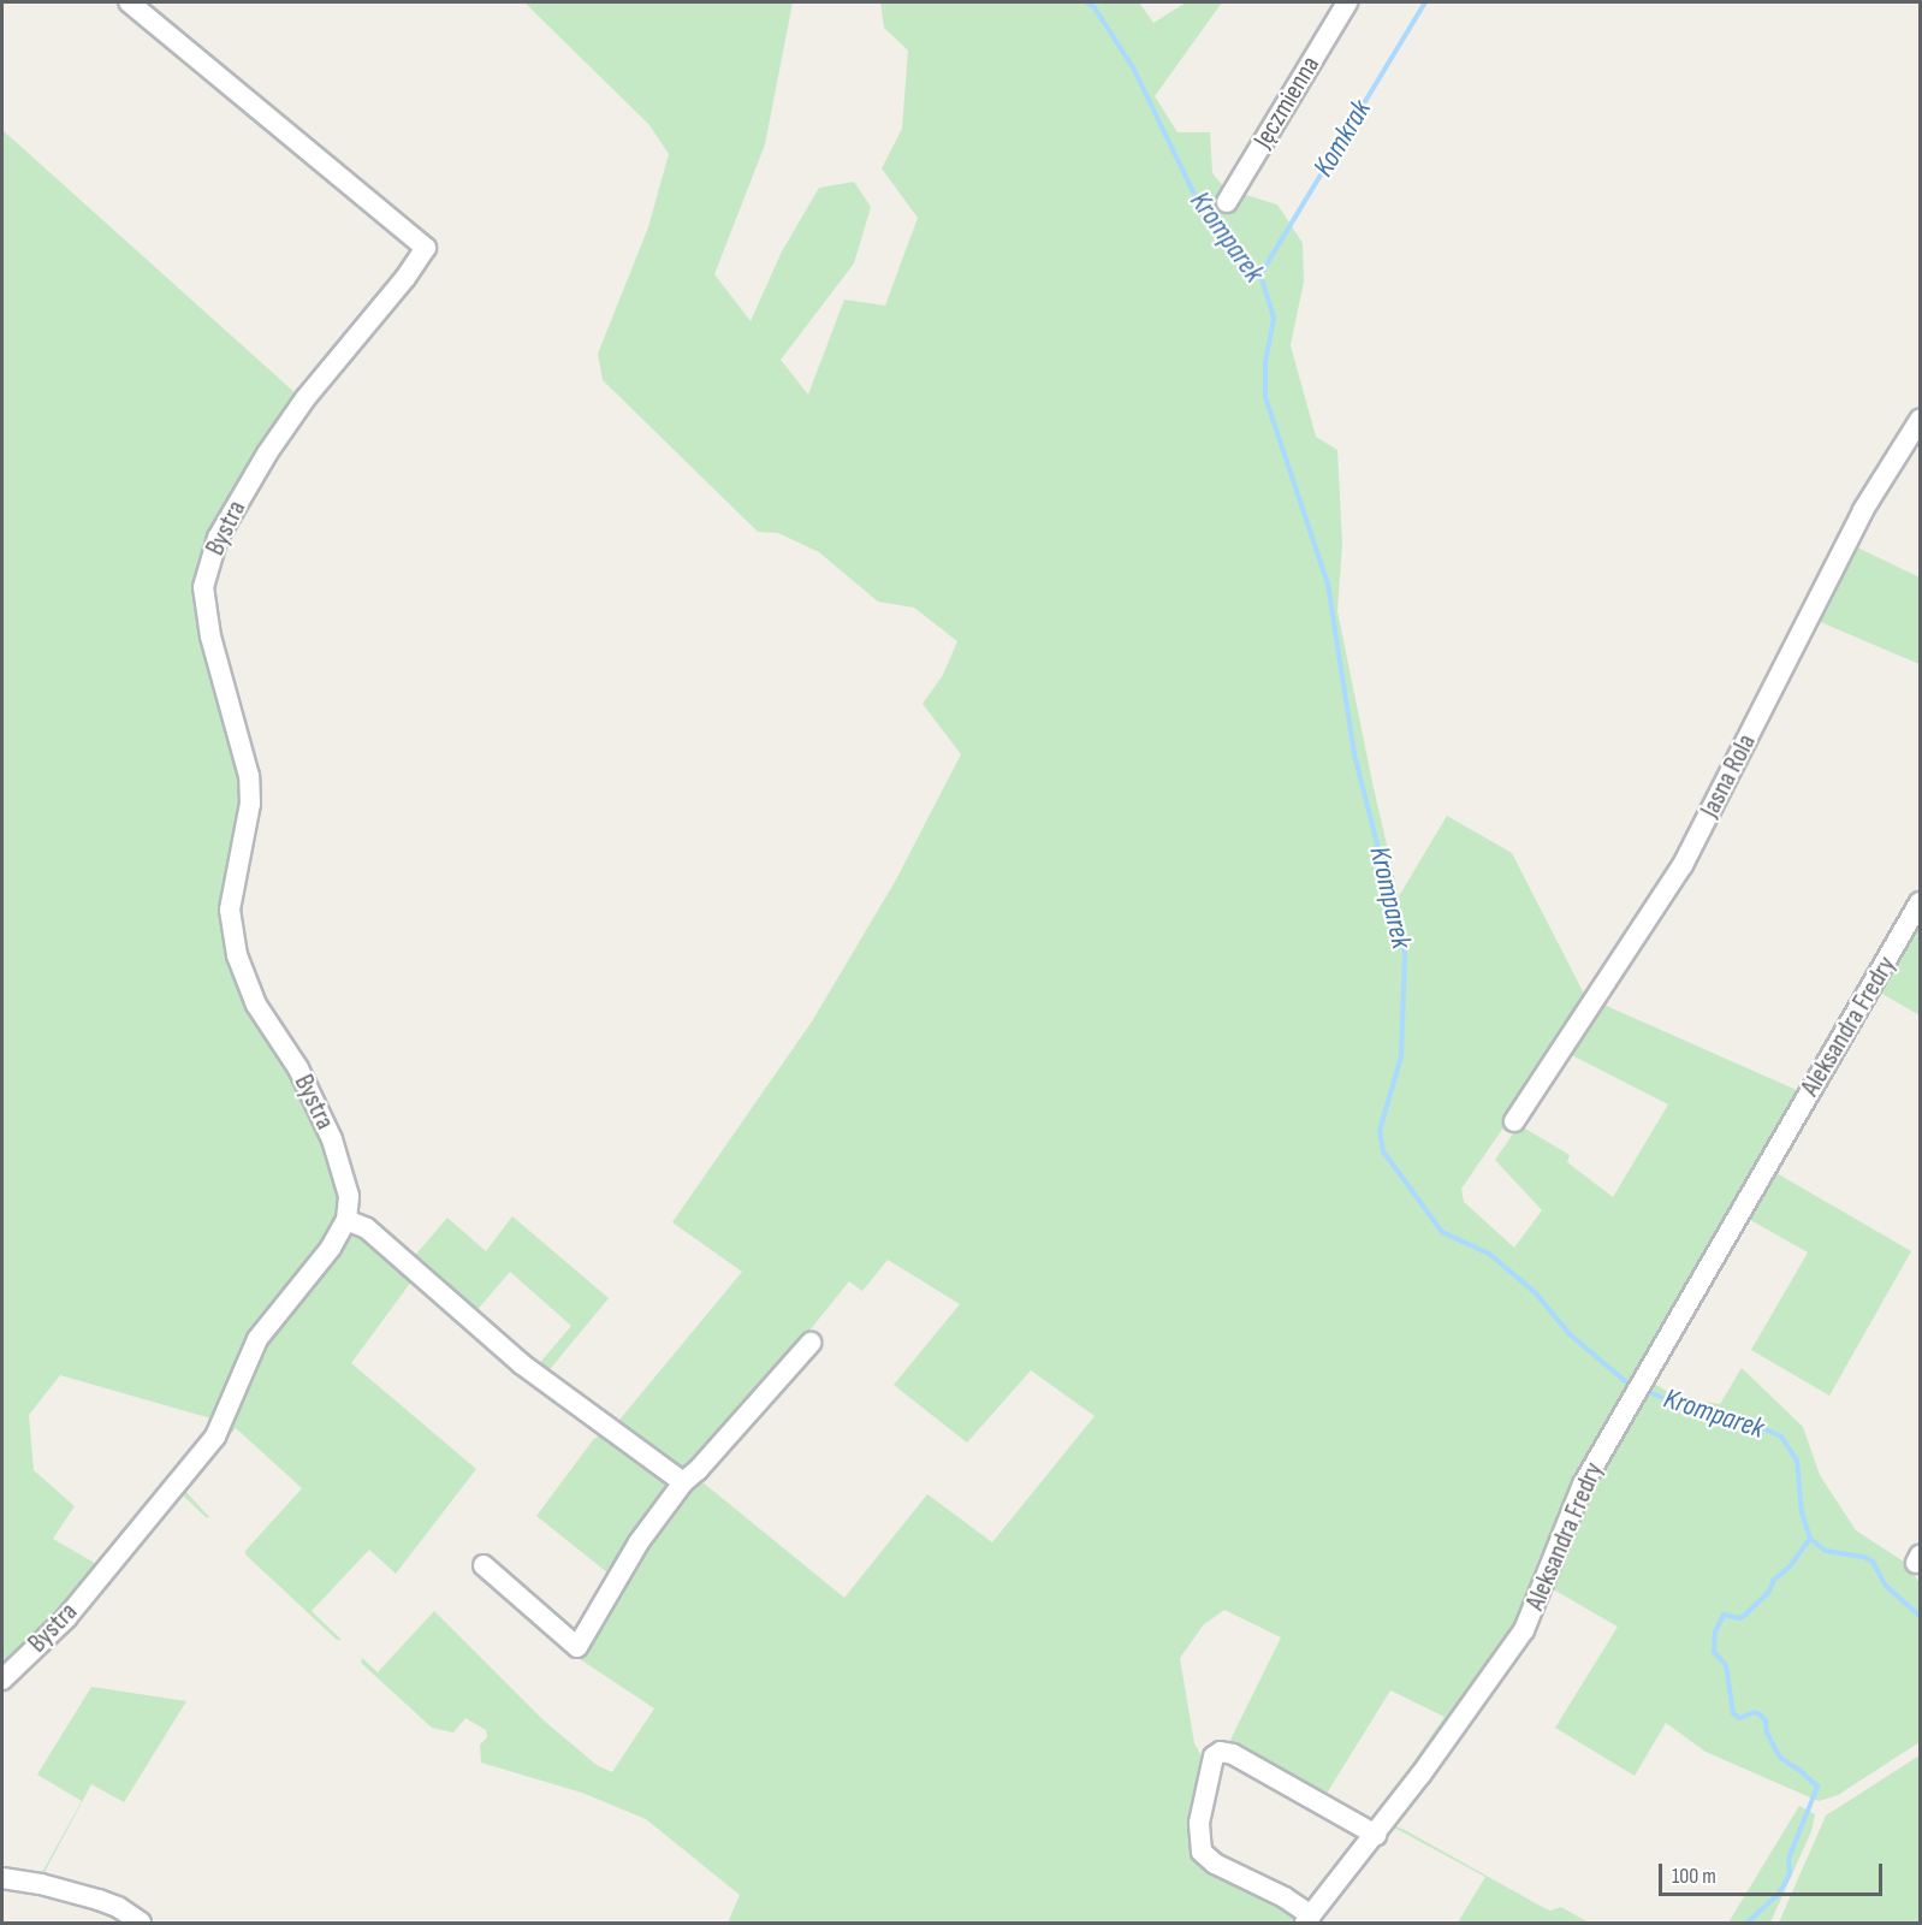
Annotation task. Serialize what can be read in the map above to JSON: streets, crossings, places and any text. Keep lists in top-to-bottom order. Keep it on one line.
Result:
{"streets":{"street":["Jęczmienna","Bystra","Jasna Rola","Aleksandra Fredry"]},"water":["Komkrak","Kromparek"],"scale_bar":"100 m"}
